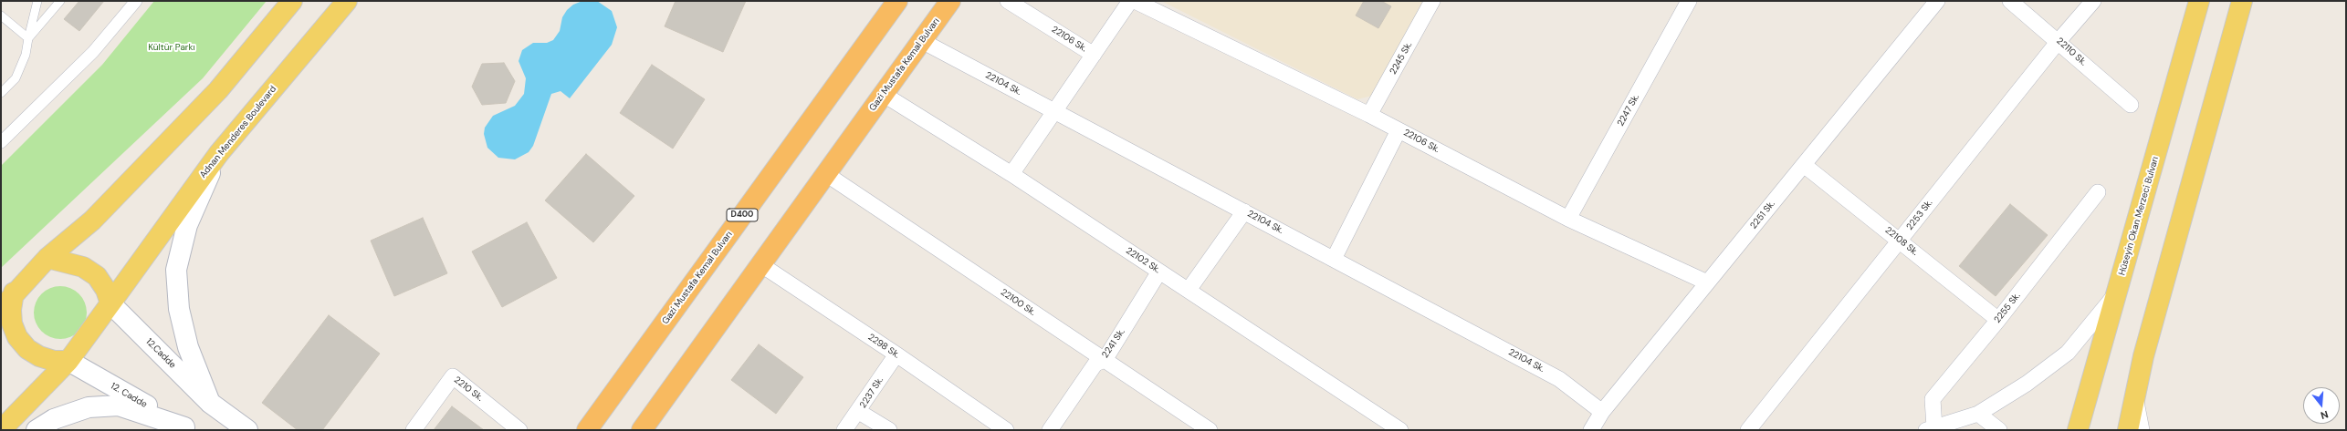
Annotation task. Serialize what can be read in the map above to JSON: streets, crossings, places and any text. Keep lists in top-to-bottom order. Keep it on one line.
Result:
{"streets":{"highway":["Gazi Mustafa Kemal Bulvarı","D400"],"main road":["Adnan Menderes Boulevard","Hüseyin Okan Merzeci Bulvarı","12.Cadde","12. Cadde"],"street":["22106 Sk.","22110 Sk.","2245 Sk.","22104 Sk.","2247 Sk.","2251 Sk.","2253 Sk.","22108 Sk.","22102 Sk.","22100 Sk.","2255 Sk.","2241 Sk.","2298 Sk.","2210 Sk.","2237 Sk."]},"crossings":[["22106 Sk.","2245 Sk."],["22106 Sk.","2247 Sk."],["22106 Sk.","2251 Sk."],["22110 Sk.","2253 Sk."],["Gazi Mustafa Kemal Bulvarı","22104 Sk."],["Gazi Mustafa Kemal Bulvarı","22102 Sk."],["Gazi Mustafa Kemal Bulvarı","22100 Sk."],["Gazi Mustafa Kemal Bulvarı","2298 Sk."],["22104 Sk.","2251 Sk."],["Adnan Menderes Boulevard","12.Cadde"],["Adnan Menderes Boulevard","12. Cadde"],["2251 Sk.","22108 Sk."],["2253 Sk.","22108 Sk."],["22108 Sk.","2255 Sk."],["22102 Sk.","2241 Sk."],["22100 Sk.","2241 Sk."],["2298 Sk.","2237 Sk."],["12.Cadde","12. Cadde"]],"parks":["Kültür Parkı"],"north":"bottom"}
